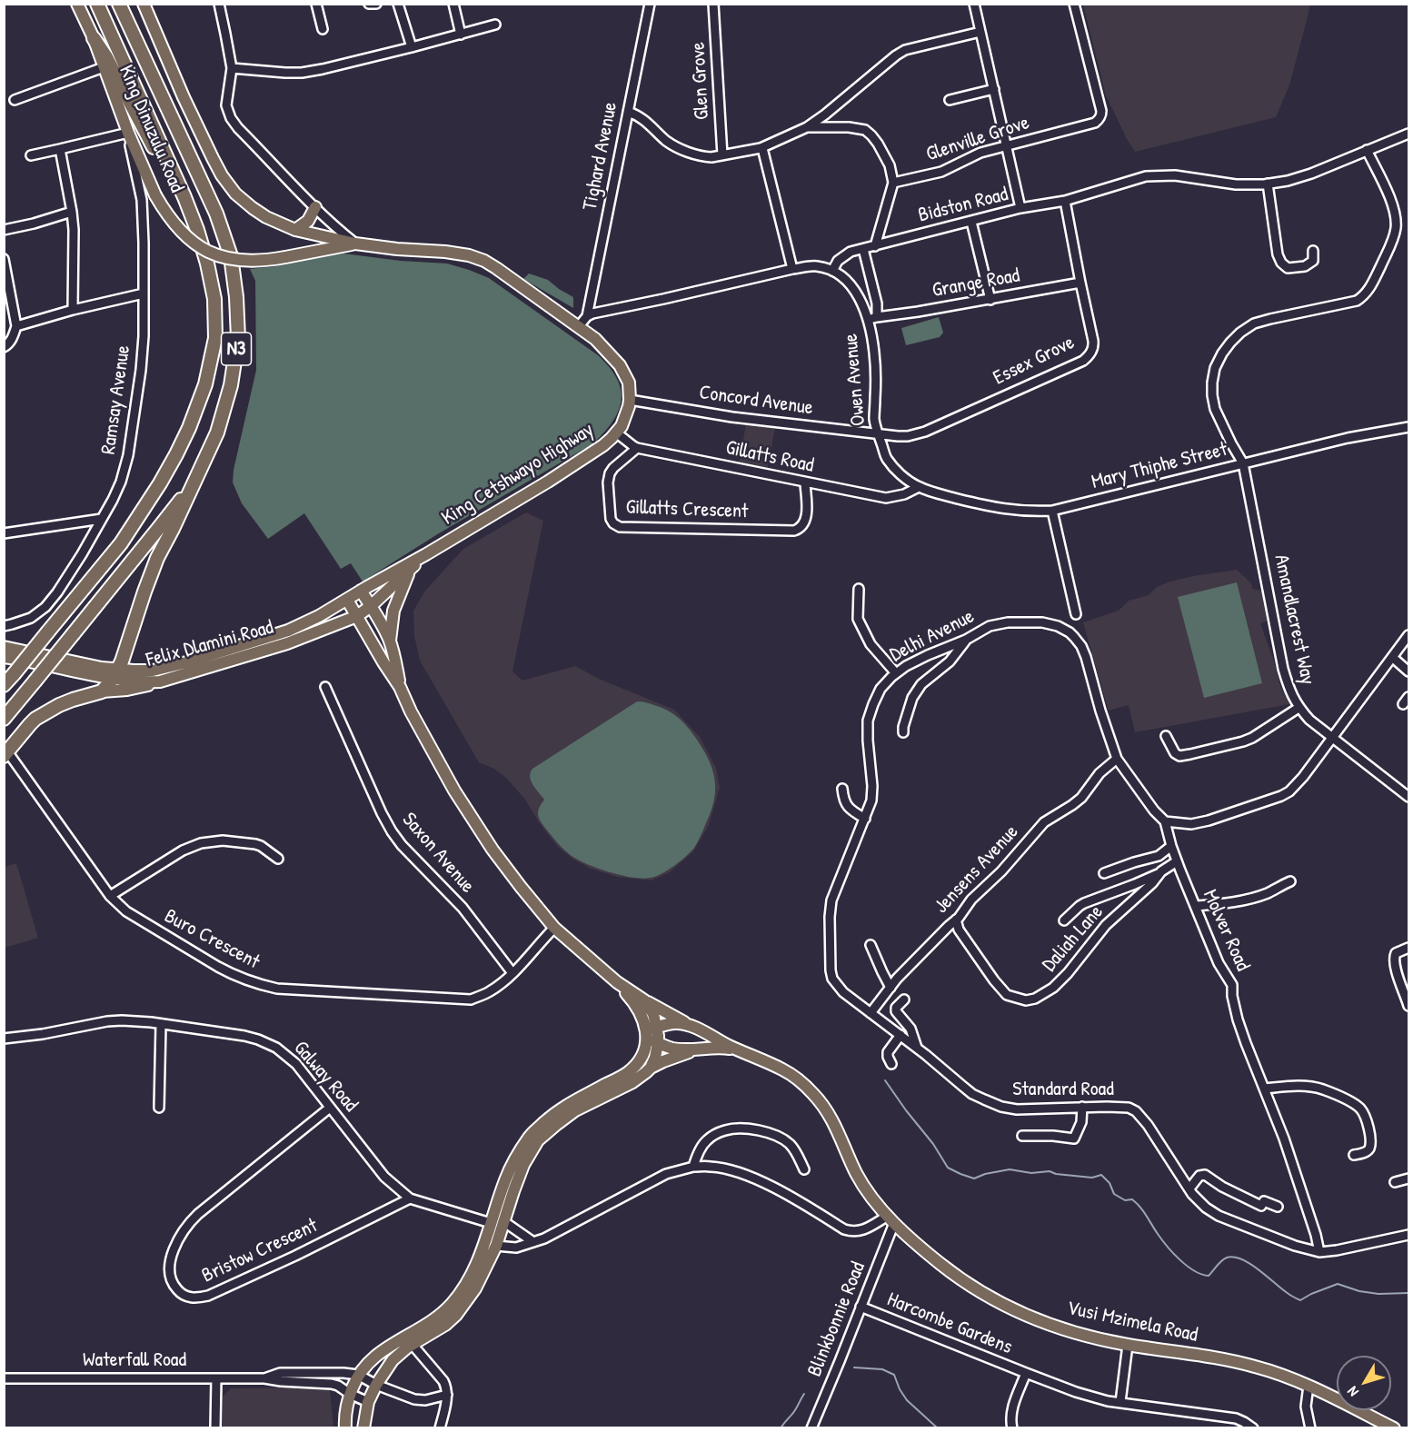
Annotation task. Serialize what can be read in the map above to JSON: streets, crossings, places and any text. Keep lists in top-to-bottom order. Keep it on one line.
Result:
{"streets":{"highway":["N3"],"main road":["King Dinuzulu Road","King Cetshwayo Highway","Felix Dlamini Road","Vusi Mzimela Road"],"street":["Glen Grove","Glenville Grove","Tighard Avenue","Bidston Road","Grange Road","Essex Grove","Owen Avenue","Ramsay Avenue","Concord Avenue","Gillatts Road","Mary Thiphe Street","Gillatts Crescent","Amandlacrest Way","Delhi Avenue","Saxon Avenue","Jensens Avenue","Molver Road","Daliah Lane","Buro Crescent","Galway Road","Standard Road","Bristow Crescent","Blinkbonnie Road","Harcombe Gardens","Waterfall Road"]},"crossings":[["King Dinuzulu Road","Ramsay Avenue"],["Bidston Road","Essex Grove"],["Bidston Road","Owen Avenue"],["Bidston Road","Amandlacrest Way"],["Grange Road","Essex Grove"],["Grange Road","Owen Avenue"],["Essex Grove","Owen Avenue"],["Essex Grove","Concord Avenue"],["Owen Avenue","Concord Avenue"],["Owen Avenue","Gillatts Road"],["Owen Avenue","Mary Thiphe Street"],["Concord Avenue","King Cetshwayo Highway"],["Gillatts Road","Mary Thiphe Street"],["Gillatts Road","King Cetshwayo Highway"],["Gillatts Road","Gillatts Crescent"],["Mary Thiphe Street","Amandlacrest Way"],["King Cetshwayo Highway","Felix Dlamini Road"],["Delhi Avenue","Molver Road"],["Delhi Avenue","Standard Road"],["Saxon Avenue","Buro Crescent"],["Jensens Avenue","Molver Road"],["Jensens Avenue","Daliah Lane"],["Jensens Avenue","Standard Road"],["Molver Road","Daliah Lane"],["Molver Road","Standard Road"],["Galway Road","Bristow Crescent"],["Blinkbonnie Road","Vusi Mzimela Road"],["Blinkbonnie Road","Harcombe Gardens"]],"north":"bottom left"}
